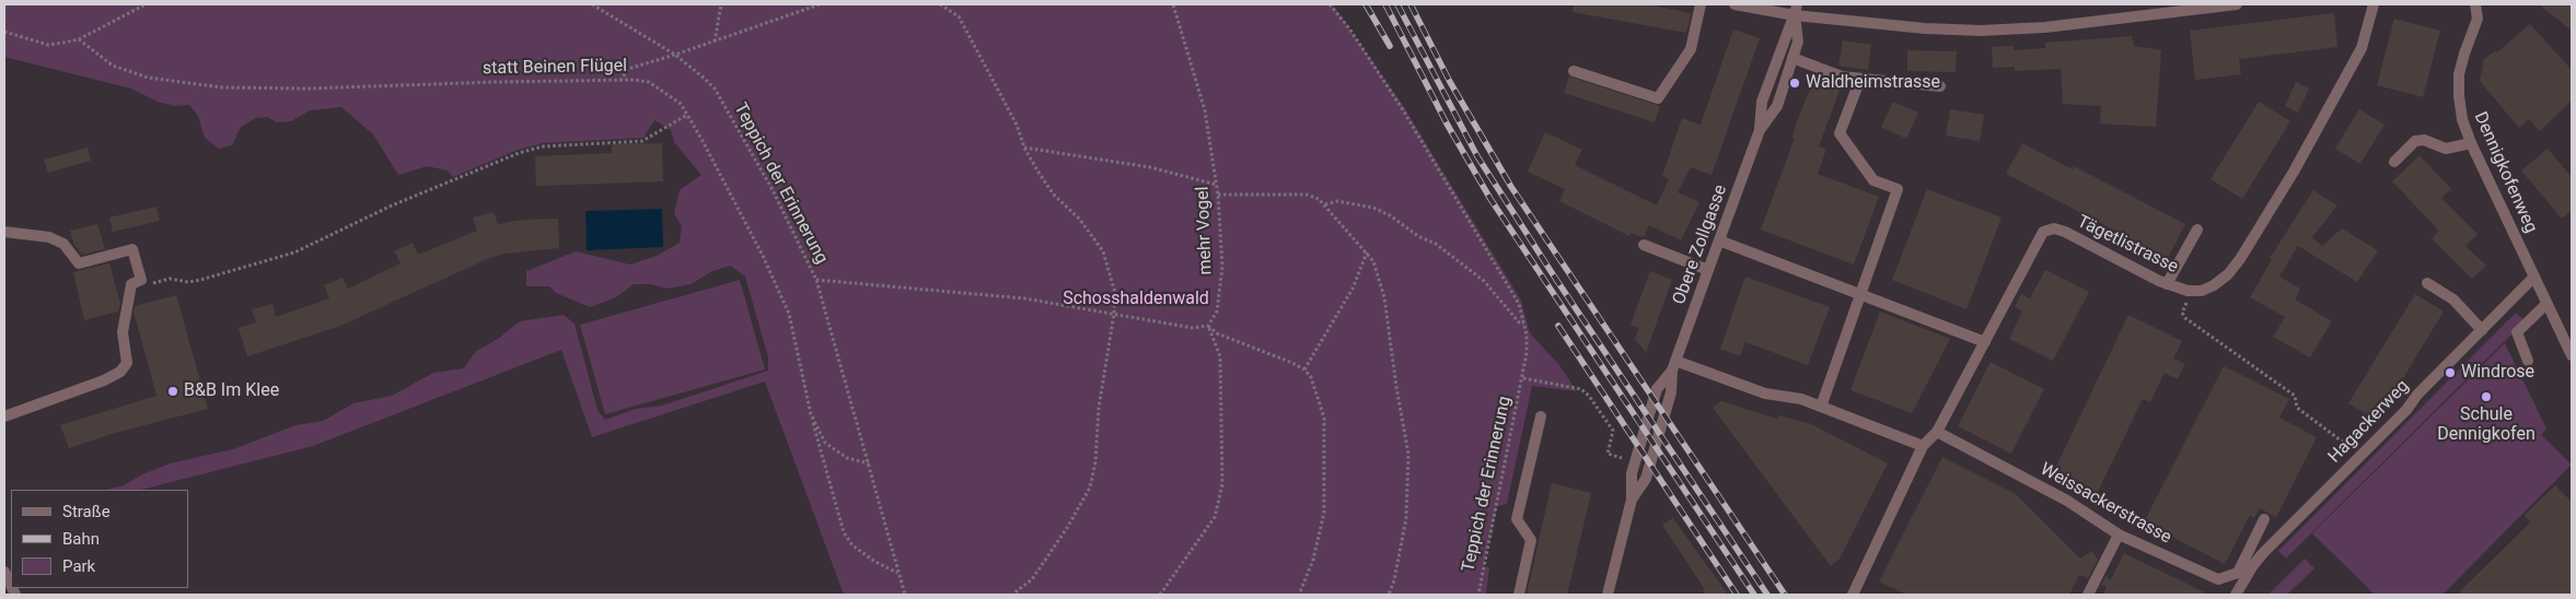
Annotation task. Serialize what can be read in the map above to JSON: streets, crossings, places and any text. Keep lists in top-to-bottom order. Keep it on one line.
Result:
{"streets":{"street":["Dennigkofenweg","Obere Zollgasse","Tägetlistrasse","Hagackerweg","Weissackerstrasse"],"path":["statt Beinen Flügel","Teppich der Erinnerung","mehr Vogel"]},"crossings":[["statt Beinen Flügel","Teppich der Erinnerung"],["Dennigkofenweg","Hagackerweg"],["Tägetlistrasse","Weissackerstrasse"]],"parks":["Schosshaldenwald"],"places":["Waldheimstrasse","Windrose","B&B Im Klee","Schule Dennigkofen"],"legend":["Straße","Bahn","Park"]}
